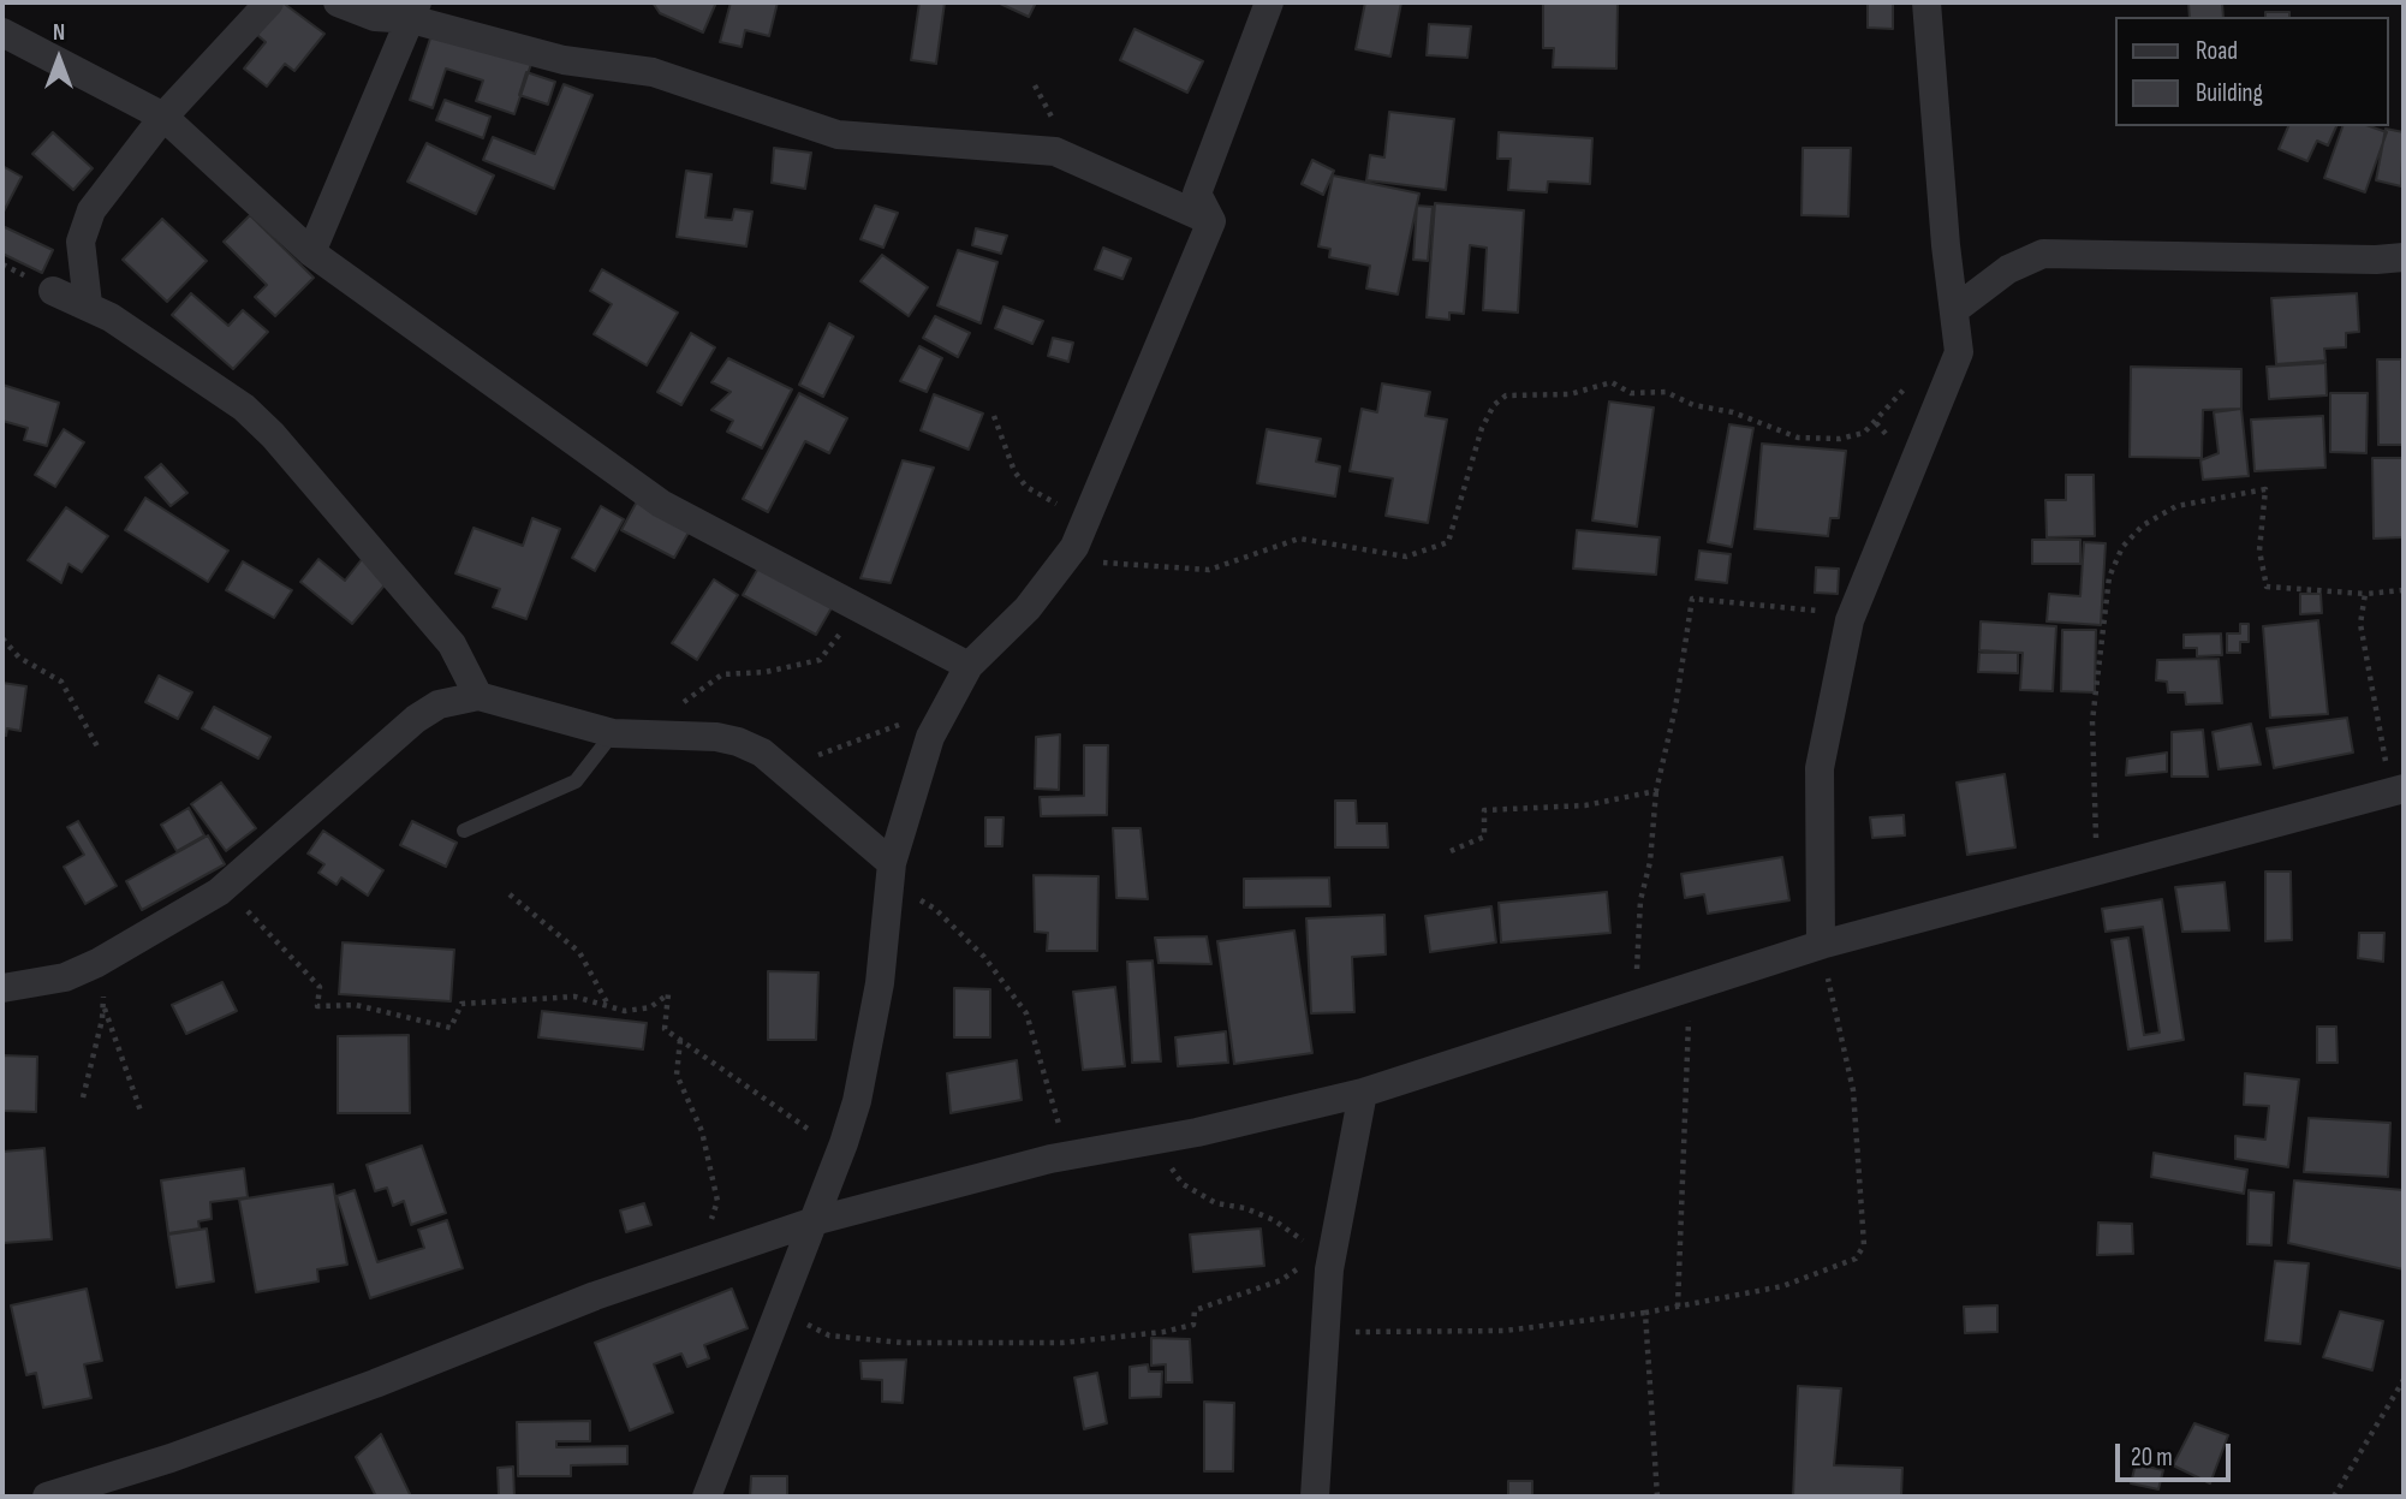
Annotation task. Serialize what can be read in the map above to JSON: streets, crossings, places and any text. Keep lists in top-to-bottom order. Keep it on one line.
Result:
{"legend":["Road","Building"],"scale_bar":"20 m","north":"top"}
